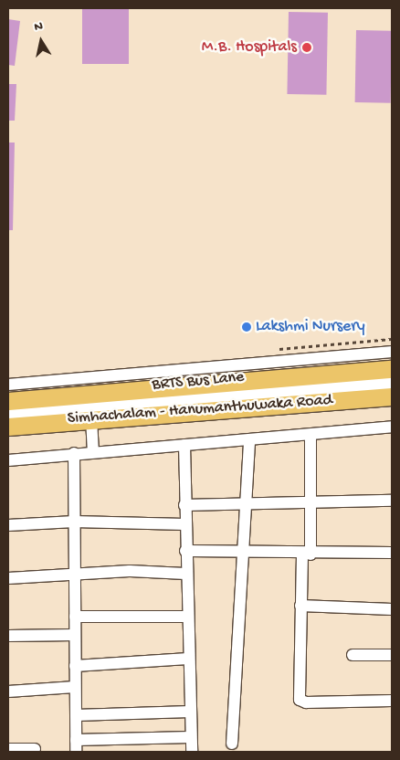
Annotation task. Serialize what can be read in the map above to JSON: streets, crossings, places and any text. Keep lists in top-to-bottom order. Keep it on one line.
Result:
{"streets":{"main road":["Simhachalam - Hanumanthuwaka Road"],"street":["BRTS Bus Lane"]},"places":["M.B. Hospitals","Lakshmi Nursery"],"north":"top"}
